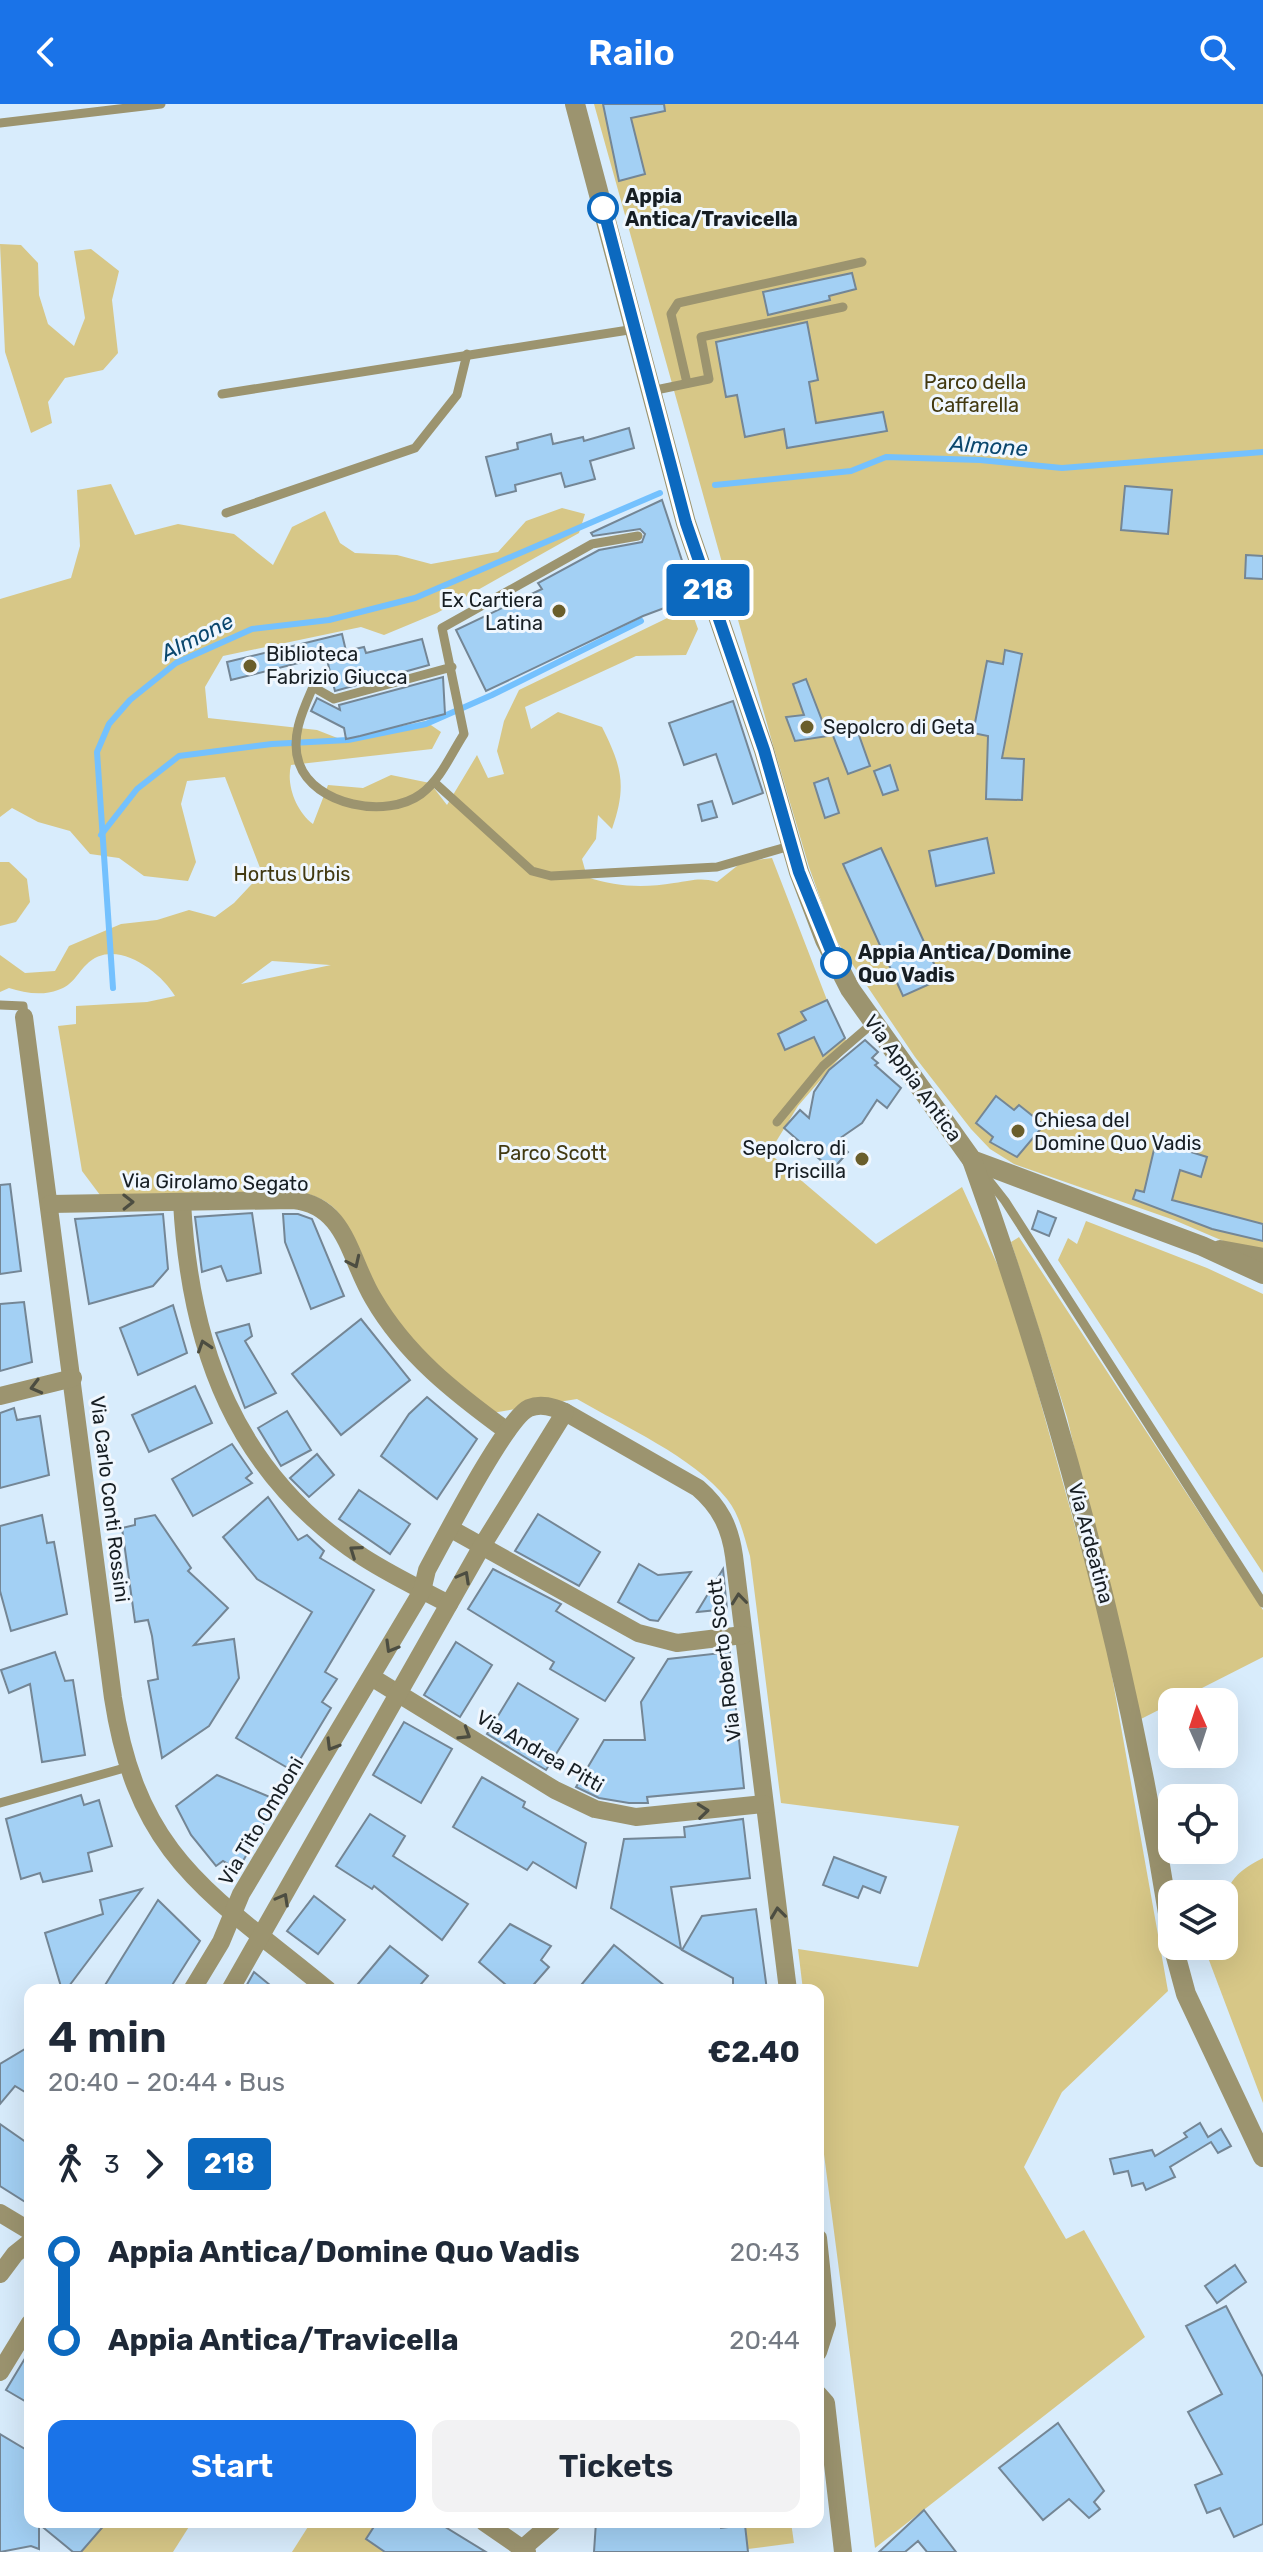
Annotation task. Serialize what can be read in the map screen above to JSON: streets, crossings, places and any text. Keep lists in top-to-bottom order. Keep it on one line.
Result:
{"streets":{"street":["Via Appia Antica","Via Girolamo Segato","Via Carlo Conti Rossini","Via Ardeatina","Via Roberto Scott","Via Andrea Pitti","Via Tito Omboni"]},"crossings":[["Via Appia Antica","Via Ardeatina"],["Via Girolamo Segato","Via Carlo Conti Rossini"],["Via Girolamo Segato","Via Tito Omboni"],["Via Carlo Conti Rossini","Via Tito Omboni"],["Via Roberto Scott","Via Andrea Pitti"]],"one_way":["Via Girolamo Segato","Via Roberto Scott","Via Andrea Pitti"],"water":["Almone"],"parks":["Parco della Caffarella","Hortus Urbis","Parco Scott"],"places":["Appia Antica/Travicella","Ex Cartiera Latina","Biblioteca Fabrizio Giucca","Sepolcro di Geta","Appia Antica/Domine Quo Vadis","Chiesa del Domine Quo Vadis","Sepolcro di Priscilla"],"lines":["bus line 218"],"north":"top","page":{"header":"Railo","on_map":"218","heading":["4 min","20:40 – 20:44 · Bus","€2.40"],"legs":["3","218"],"list":[{"name":"Appia Antica/Domine Quo Vadis","value":"20:43"},{"name":"Appia Antica/Travicella","value":"20:44"}],"buttons":["Start","Tickets"]}}
